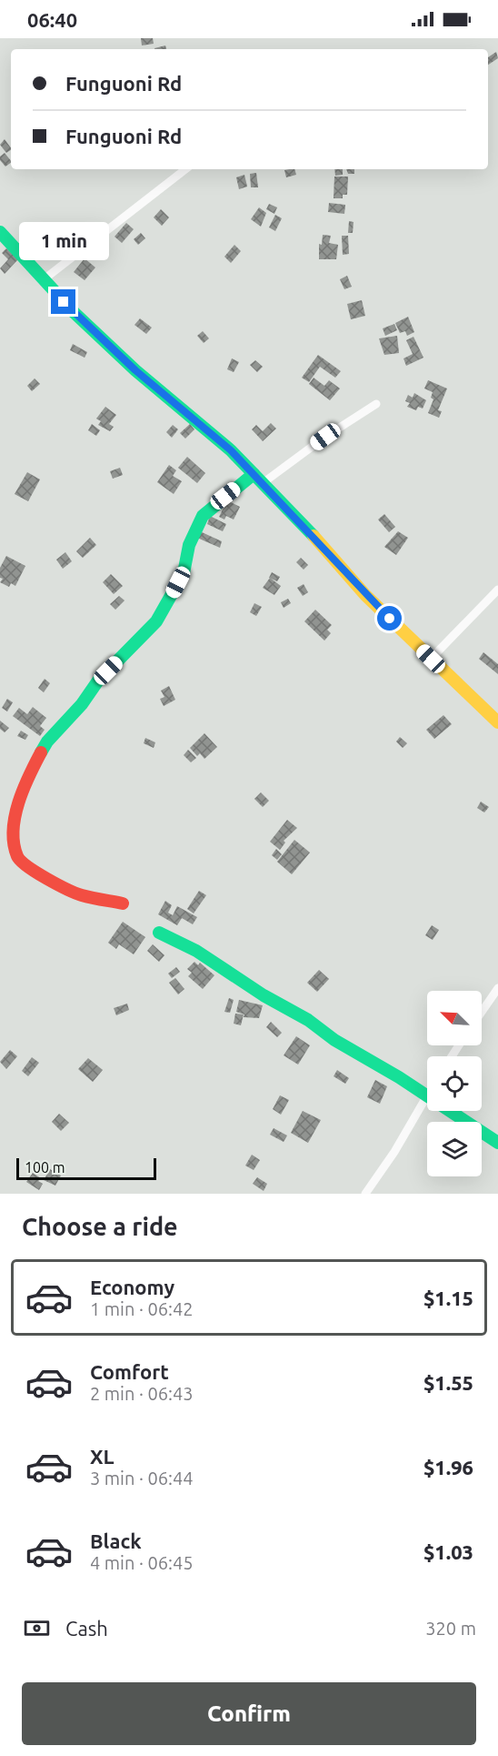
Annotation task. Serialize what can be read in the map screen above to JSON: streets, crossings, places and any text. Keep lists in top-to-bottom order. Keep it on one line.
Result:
{"scale_bar":"100 m","north":"top left","page":{"status":"06:40","banner":["Funguoni Rd","Funguoni Rd"],"bubble":"1 min","scale":"100 m","heading":"Choose a ride","list":[{"name":"Economy","note":"1 min · 06:42","value":"$1.15"},{"name":"Comfort","note":"2 min · 06:43","value":"$1.55"},{"name":"XL","note":"3 min · 06:44","value":"$1.96"},{"name":"Black","note":"4 min · 06:45","value":"$1.03"}],"pay":["Cash","320 m"],"buttons":"Confirm"}}
